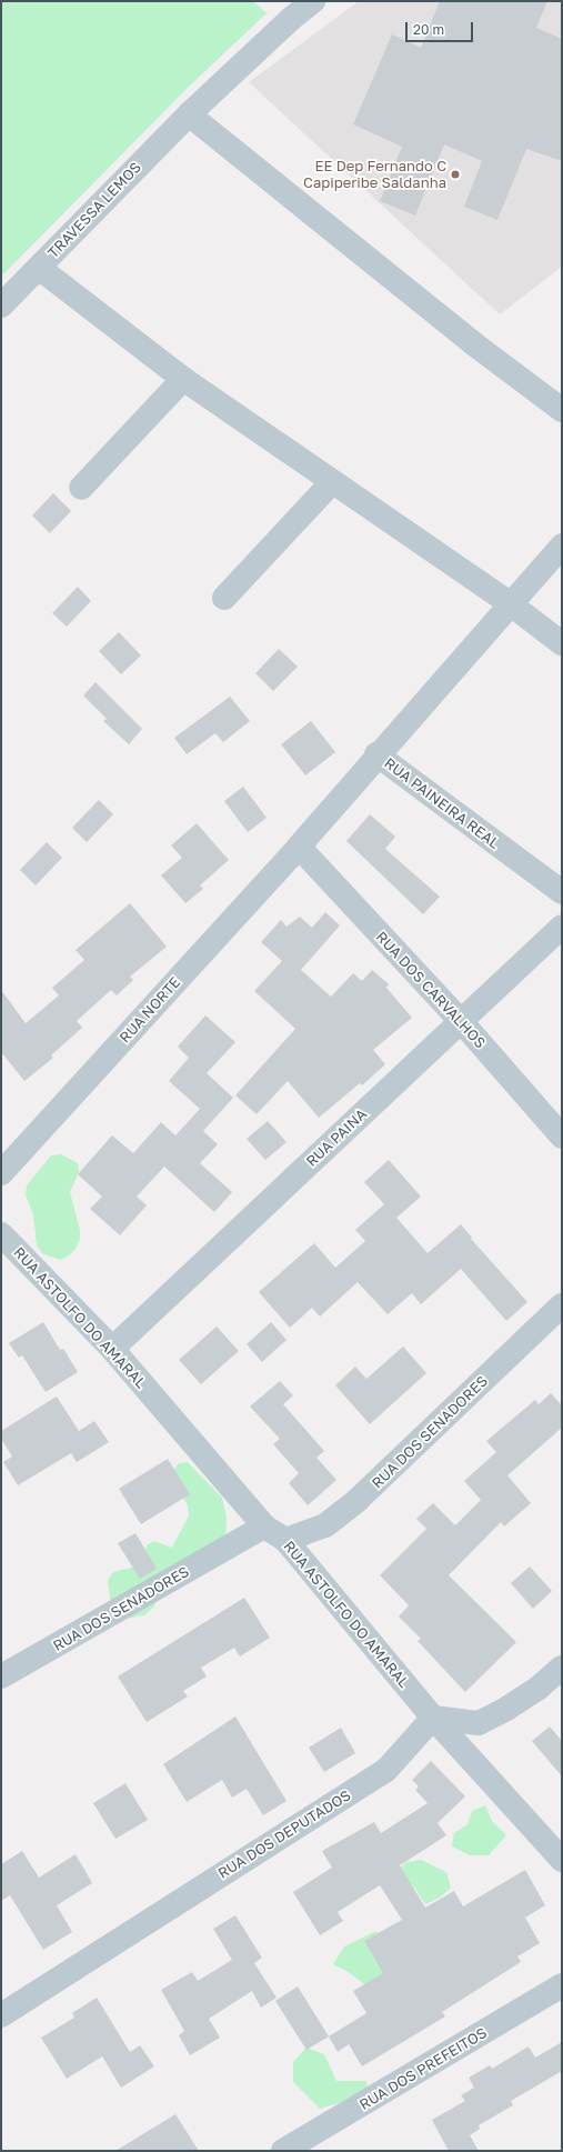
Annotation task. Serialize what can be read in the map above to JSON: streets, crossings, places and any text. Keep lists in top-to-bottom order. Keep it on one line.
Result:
{"streets":{"street":["TRAVESSA LEMOS","RUA PAINEIRA REAL","RUA DOS CARVALHOS","RUA NORTE","RUA PAINA","RUA ASTOLFO DO AMARAL","RUA DOS SENADORES","RUA DOS DEPUTADOS","RUA DOS PREFEITOS"]},"crossings":[["RUA PAINEIRA REAL","RUA DOS CARVALHOS"],["RUA PAINEIRA REAL","RUA NORTE"],["RUA DOS CARVALHOS","RUA NORTE"],["RUA DOS CARVALHOS","RUA PAINA"],["RUA PAINA","RUA ASTOLFO DO AMARAL"],["RUA ASTOLFO DO AMARAL","RUA DOS SENADORES"],["RUA ASTOLFO DO AMARAL","RUA DOS DEPUTADOS"]],"places":["EE Dep Fernando C Capiperibe Saldanha"],"scale_bar":"20 m"}
